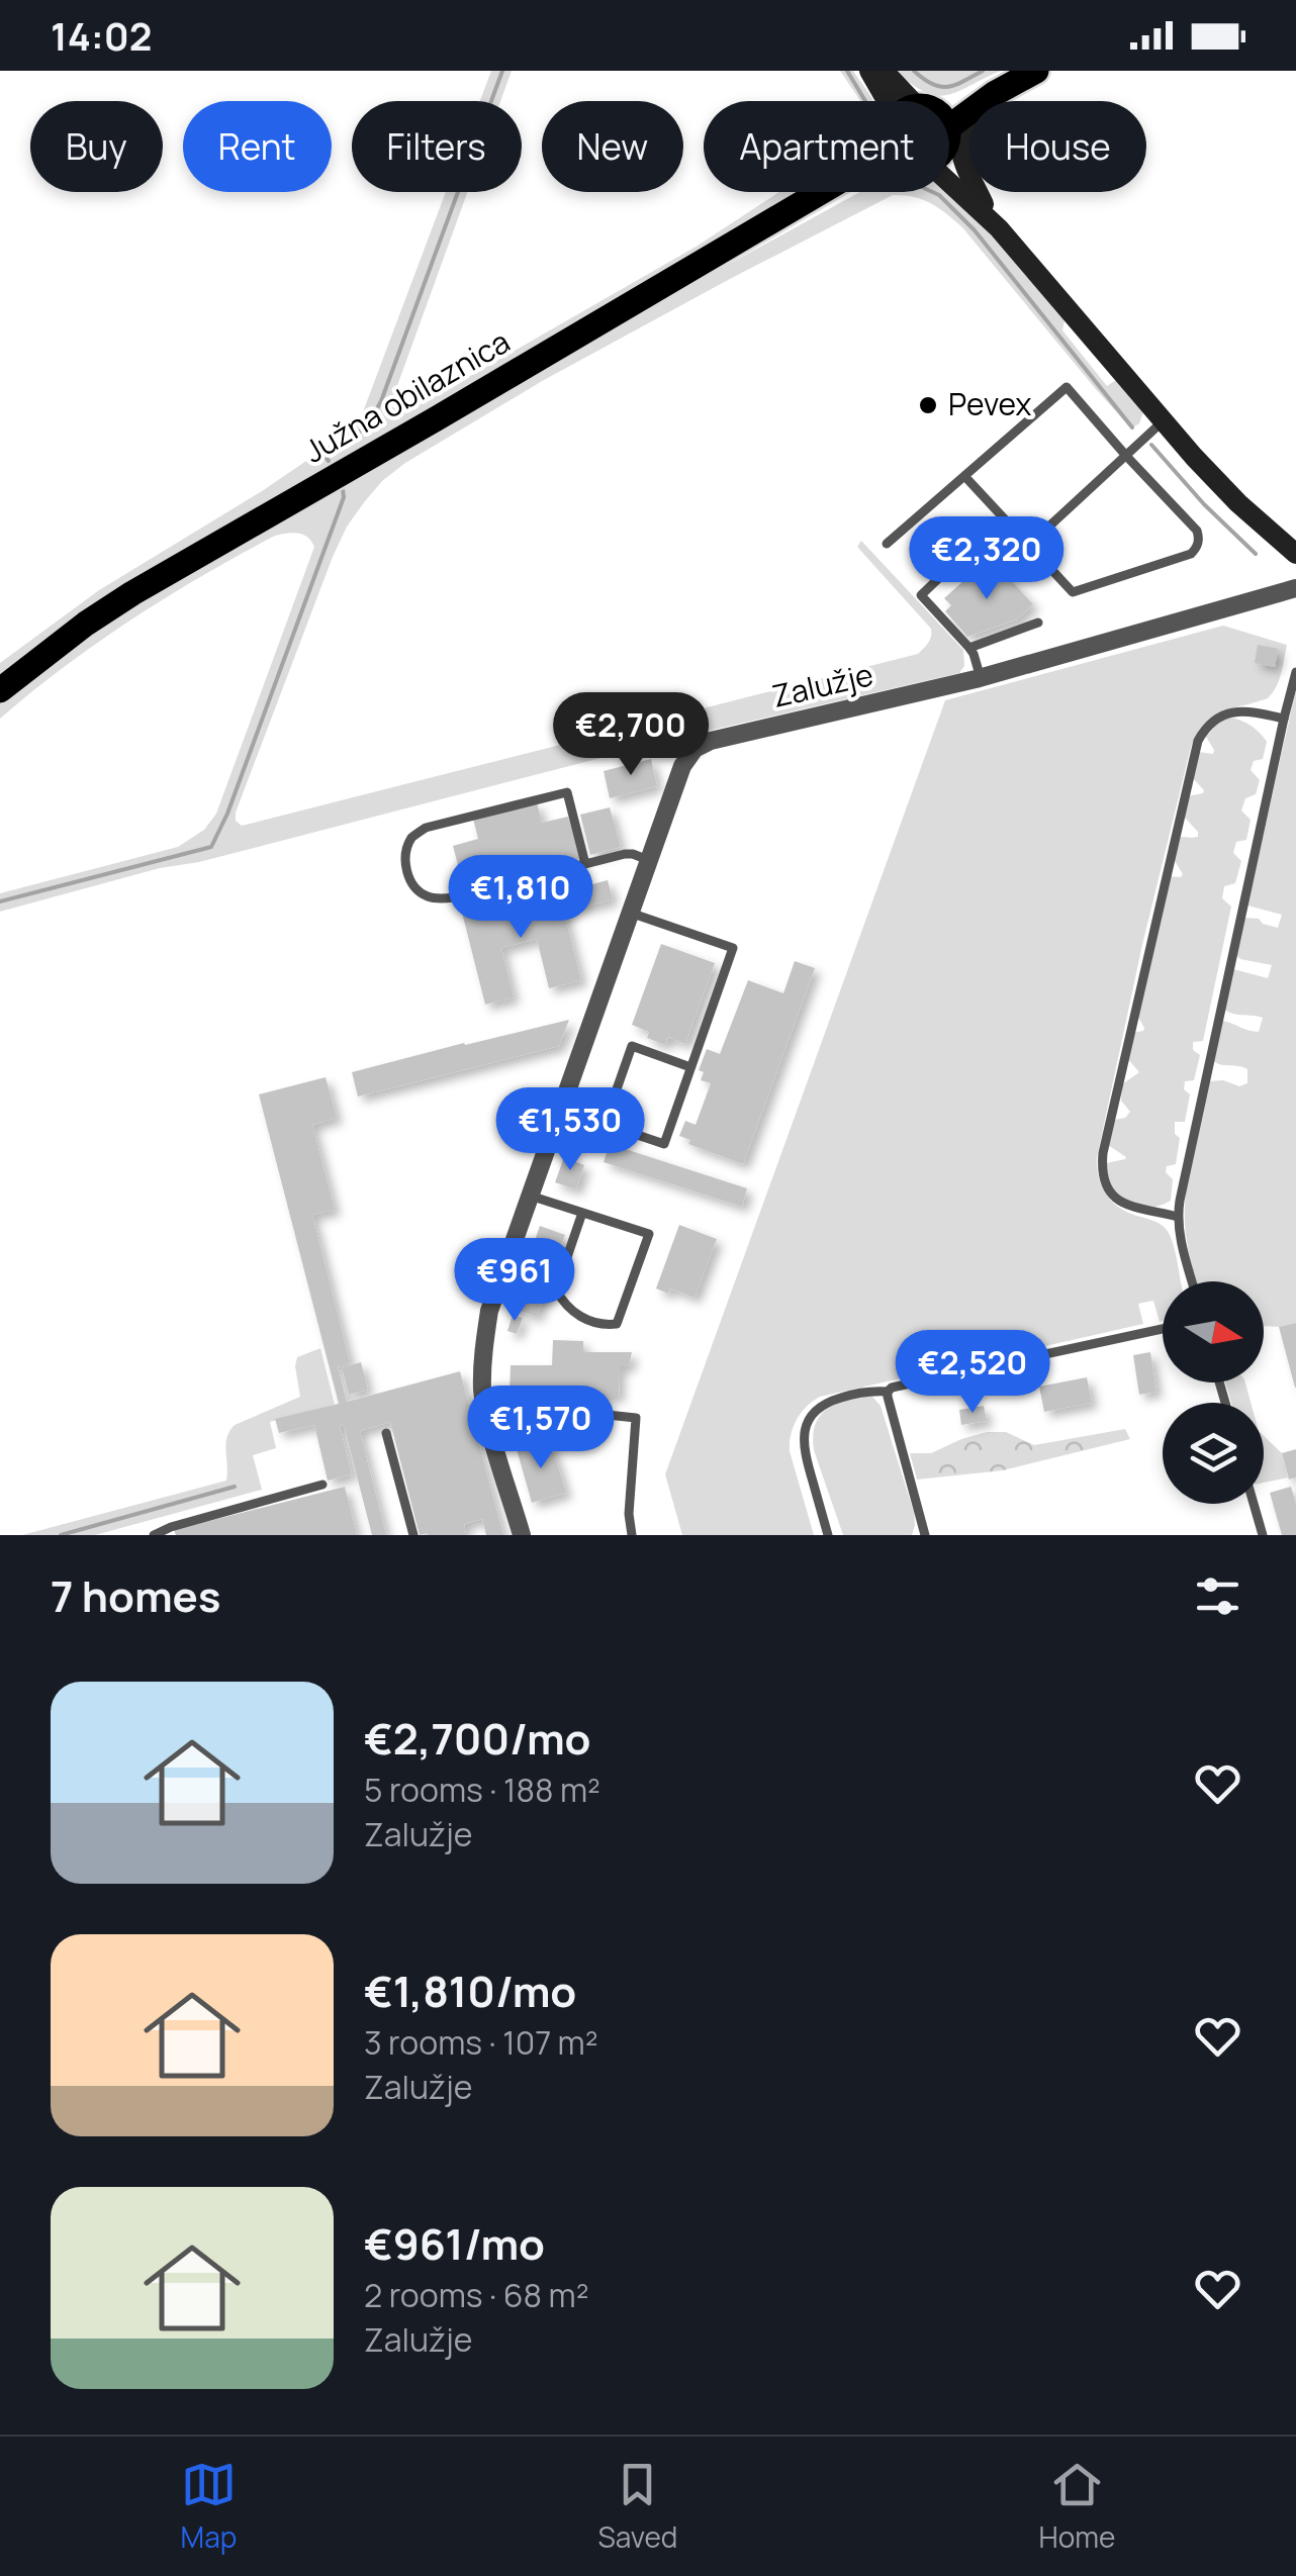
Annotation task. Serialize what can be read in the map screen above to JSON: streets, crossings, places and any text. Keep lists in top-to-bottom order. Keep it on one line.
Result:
{"streets":{"main road":["Južna obilaznica"],"street":["Zalužje"]},"places":["Pevex"],"north":"right","page":{"status":"14:02","chip":["Buy","Rent","Filters","New","Apartment","House"],"price":["€2,320","€2,700","€1,810","€1,530","€961","€2,520","€1,570"],"heading":"7 homes","list":[{"name":"€2,700/mo","note":"5 rooms · 188 m² · Zalužje"},{"name":"€1,810/mo","note":"3 rooms · 107 m² · Zalužje"},{"name":"€961/mo","note":"2 rooms · 68 m² · Zalužje"}],"tabs":["Map","Saved","Home"]}}
